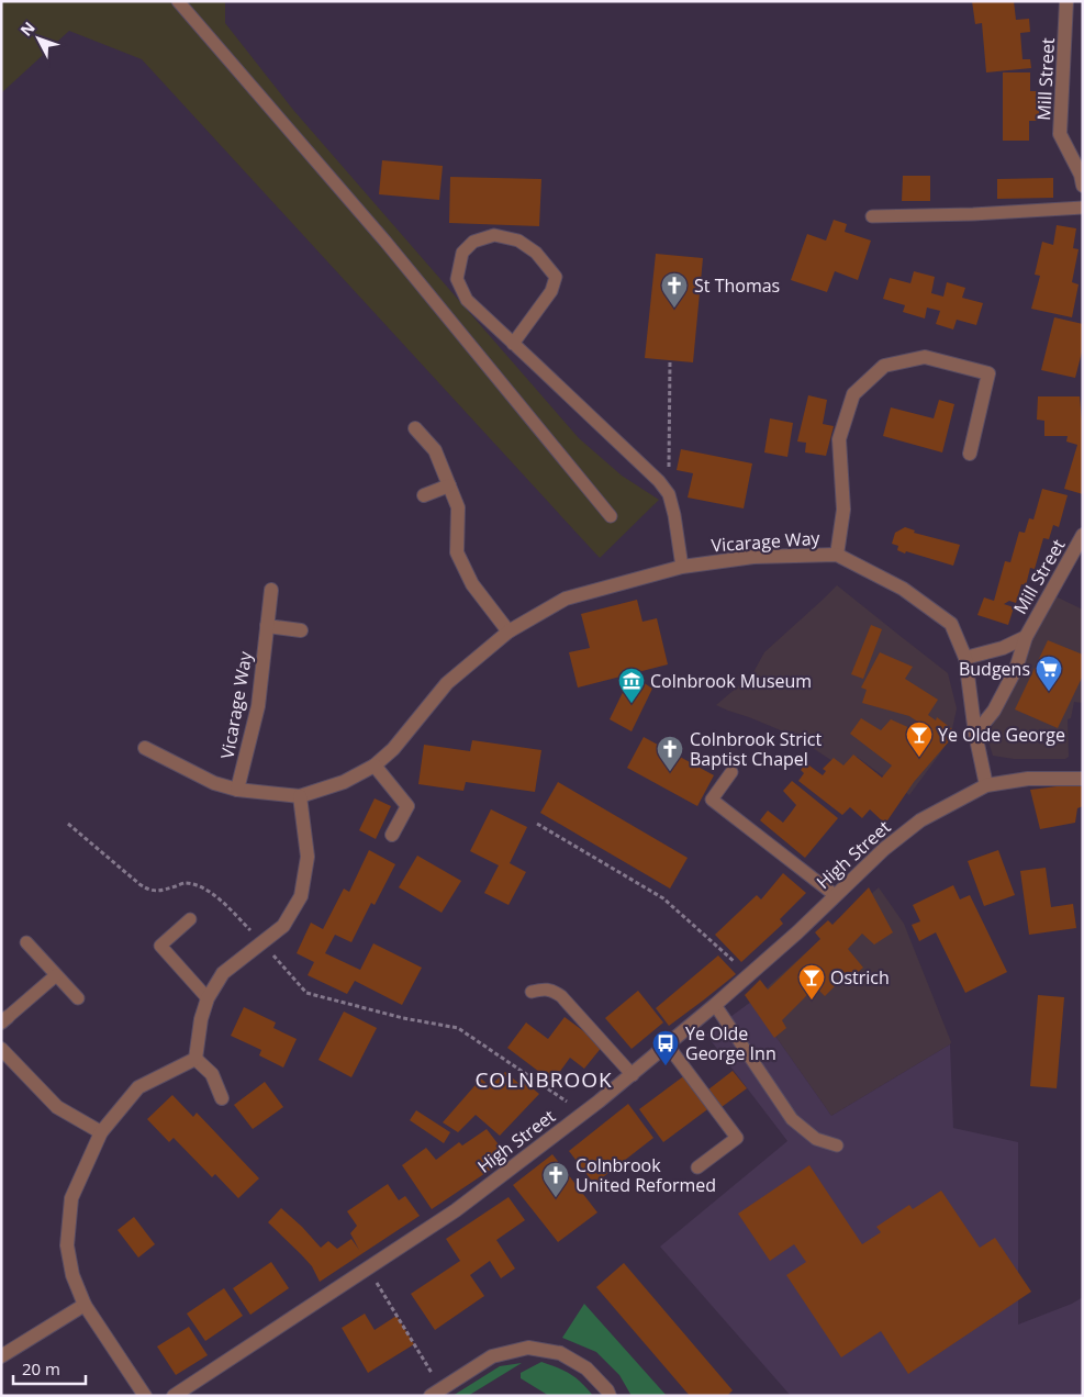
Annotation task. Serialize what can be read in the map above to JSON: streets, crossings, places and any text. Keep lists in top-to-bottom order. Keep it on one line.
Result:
{"streets":{"street":["Mill Street","Vicarage Way","High Street"]},"crossings":[["Mill Street","Vicarage Way"],["Vicarage Way","High Street"]],"districts":["COLNBROOK"],"places":{"church":["St Thomas","Colnbrook Strict Baptist Chapel","Colnbrook United Reformed"],"supermarket":["Budgens"],"museum":["Colnbrook Museum"],"bar":["Ye Olde George","Ostrich"],"bus stop":["Ye Olde George Inn"]},"scale_bar":"20 m","north":"top left"}
